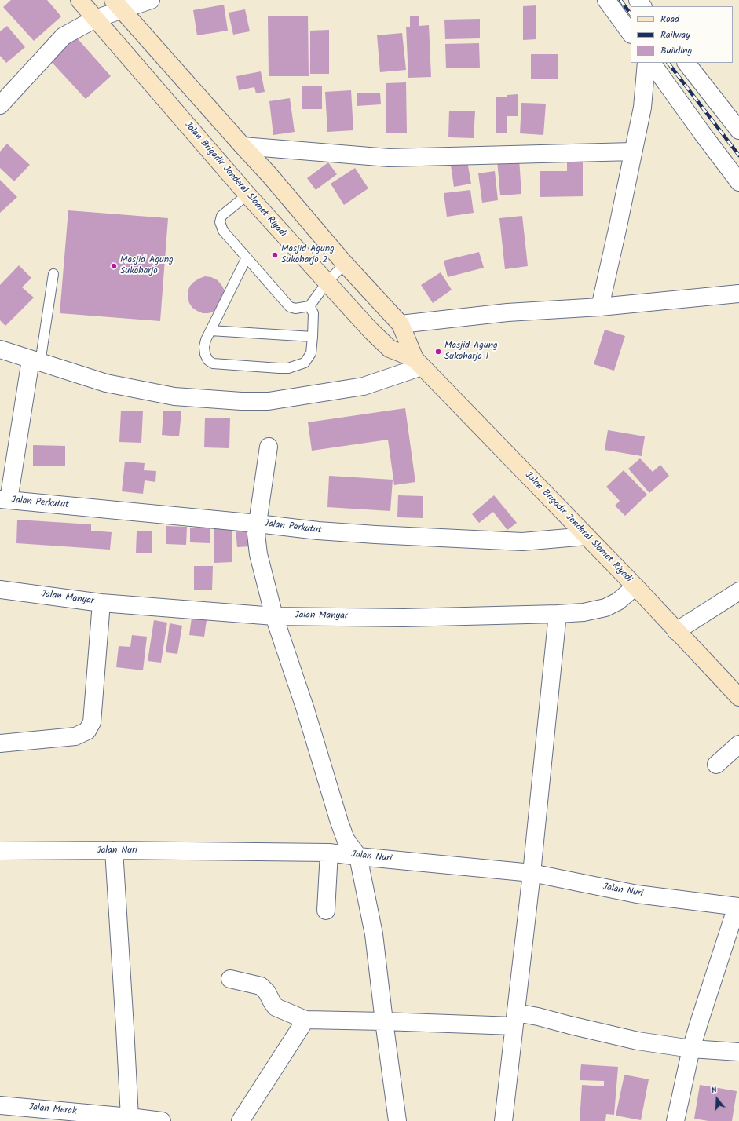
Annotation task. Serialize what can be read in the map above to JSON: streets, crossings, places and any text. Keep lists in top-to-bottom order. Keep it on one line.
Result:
{"streets":{"main road":["Jalan Brigadir Jenderal Slamet Riyadi"],"street":["Jalan Perkutut","Jalan Manyar","Jalan Nuri","Jalan Merak"]},"crossings":[["Jalan Brigadir Jenderal Slamet Riyadi","Jalan Perkutut"],["Jalan Brigadir Jenderal Slamet Riyadi","Jalan Manyar"]],"places":["Masjid Agung Sukoharjo 2","Masjid Agung Sukoharjo","Masjid Agung Sukoharjo 1"],"legend":["Road","Railway","Building"],"north":"top"}
